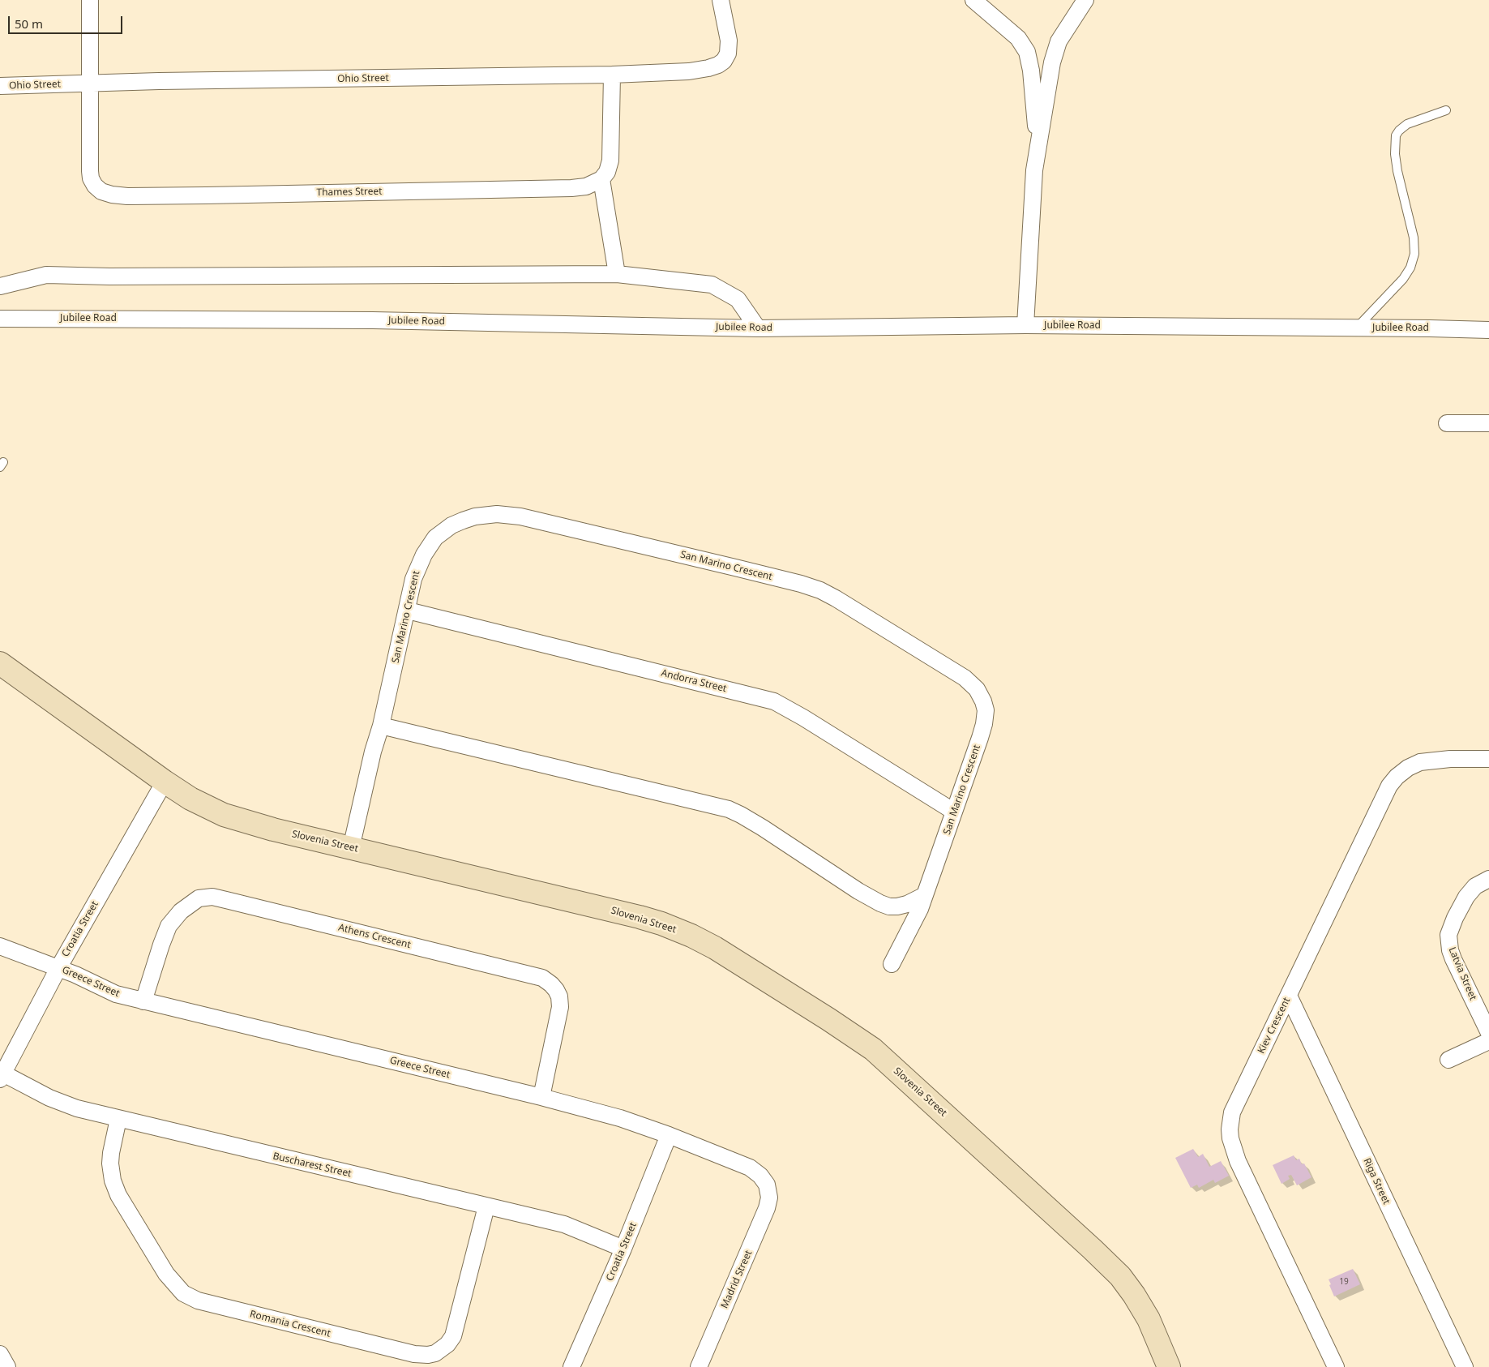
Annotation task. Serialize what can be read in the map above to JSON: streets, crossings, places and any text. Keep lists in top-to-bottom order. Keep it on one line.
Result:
{"streets":{"street":["Ohio Street","Thames Street","Jubilee Road","San Marino Crescent","Andorra Street","Slovenia Street","Croatia Street","Athens Crescent","Latvia Street","Greece Street","Kiev Crescent","Buscharest Street","Riga Street","Madrid Street","Romania Crescent"]},"crossings":[["Ohio Street","Thames Street"],["San Marino Crescent","Andorra Street"],["San Marino Crescent","Slovenia Street"],["Slovenia Street","Croatia Street"],["Croatia Street","Greece Street"],["Croatia Street","Buscharest Street"],["Athens Crescent","Greece Street"],["Greece Street","Madrid Street"],["Kiev Crescent","Riga Street"],["Buscharest Street","Romania Crescent"]],"house_numbers":["19"],"scale_bar":"50 m"}
